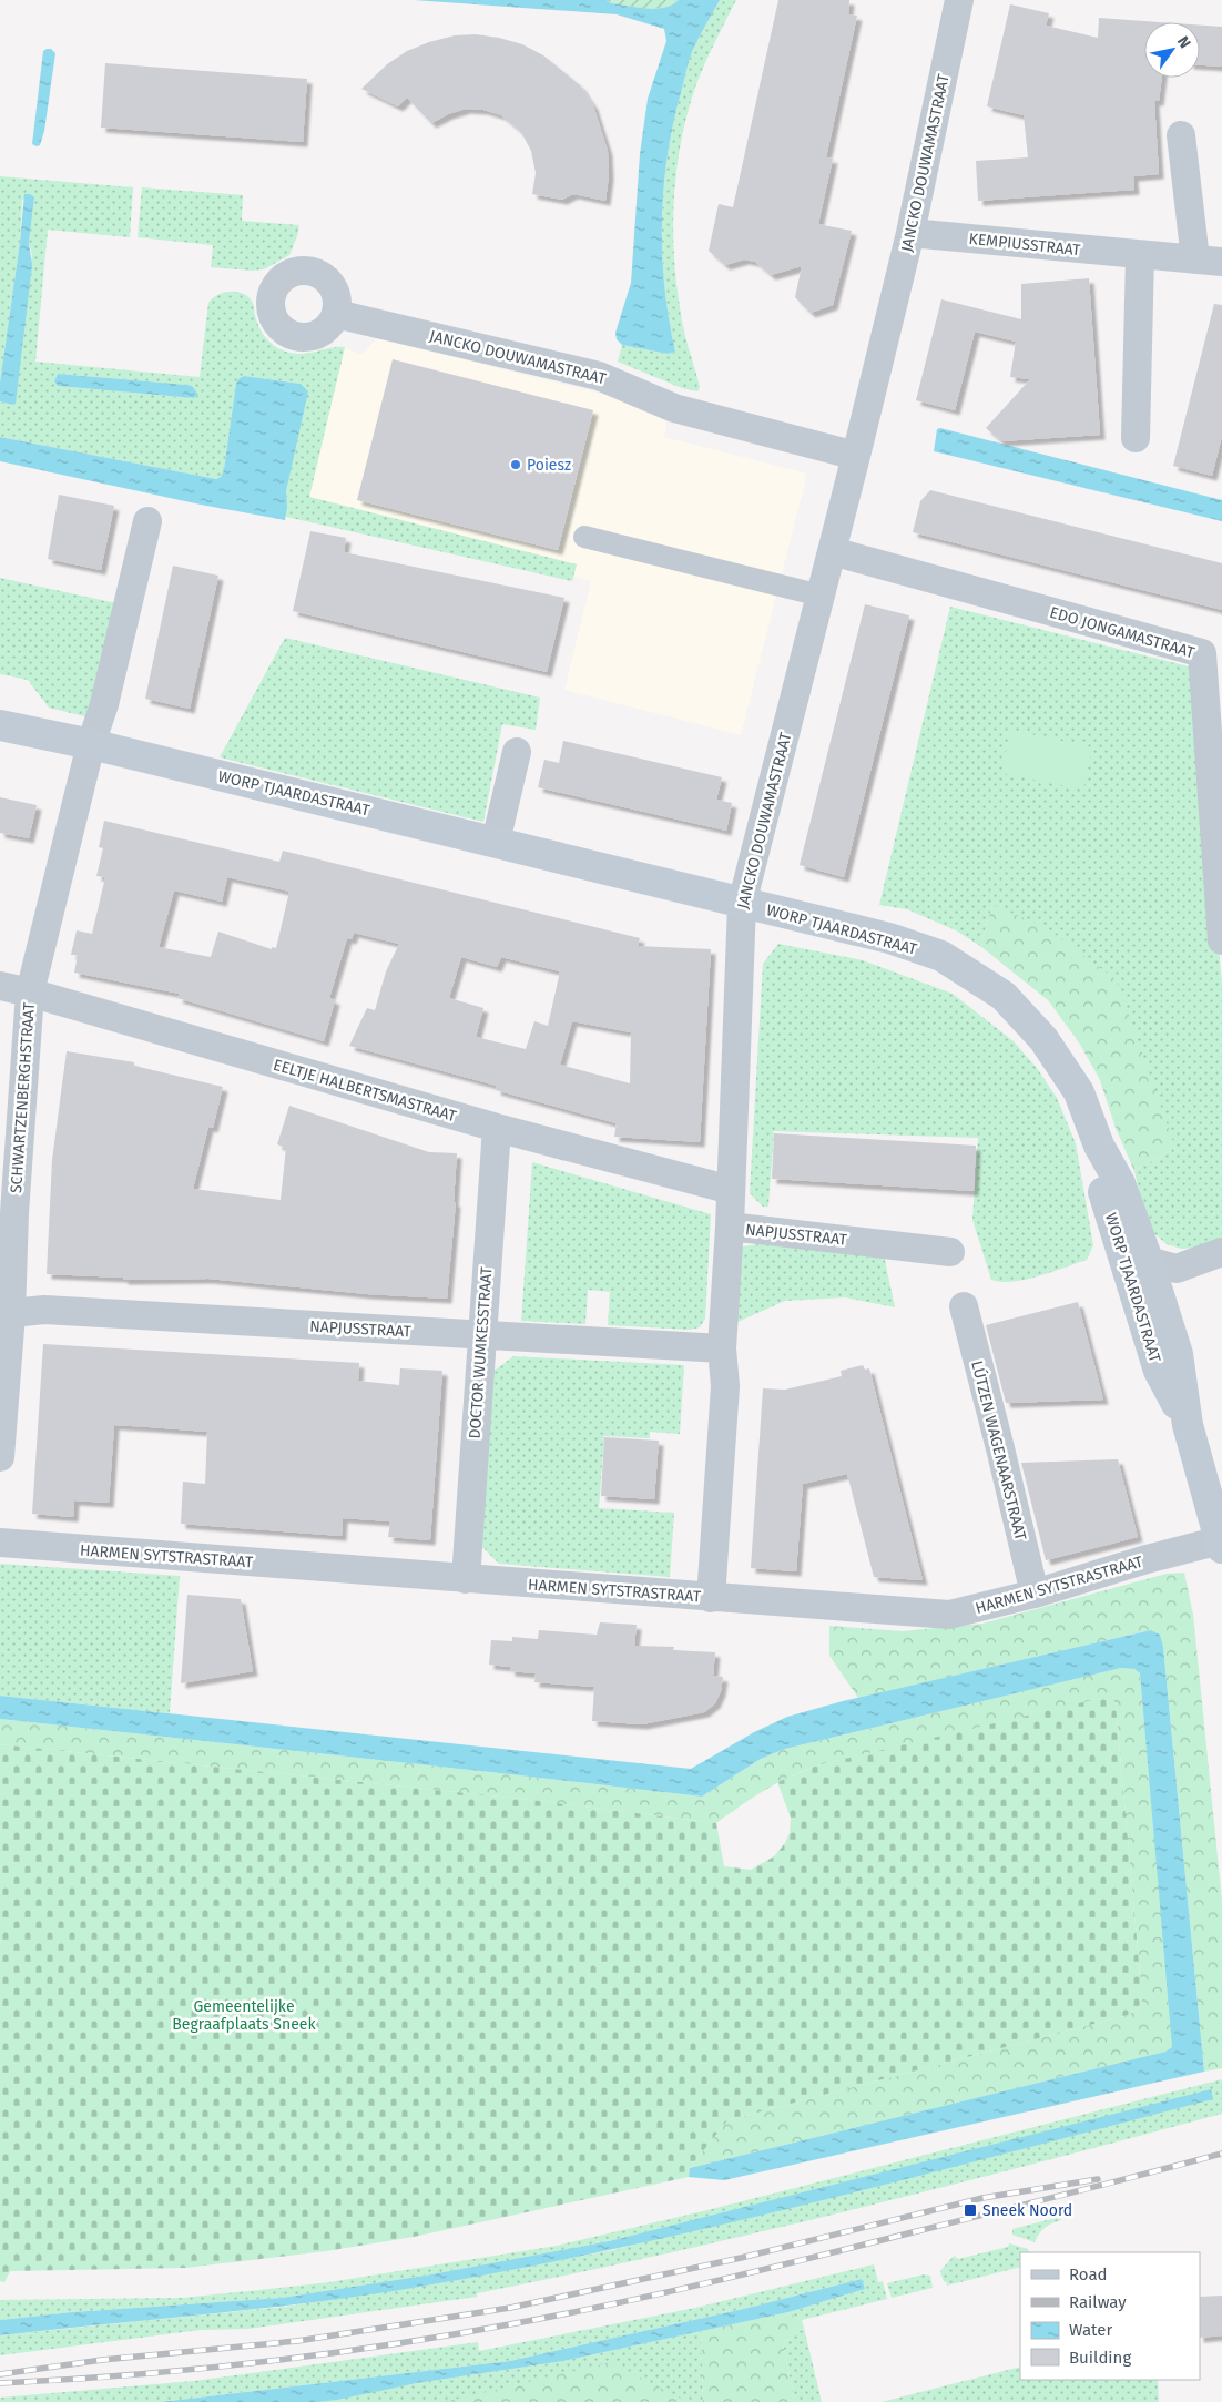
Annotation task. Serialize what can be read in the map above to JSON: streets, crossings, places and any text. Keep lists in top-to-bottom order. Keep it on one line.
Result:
{"streets":{"main road":["WORP TJAARDASTRAAT"],"street":["JANCKO DOUWAMASTRAAT","KEMPIUSSTRAAT","EDO JONGAMASTRAAT","EELTJE HALBERTSMASTRAAT","SCHWARTZENBERGHSTRAAT","NAPJUSSTRAAT","DOCTOR WUMKESSTRAAT","LÚTZEN WAGENAARSTRAAT","HARMEN SYTSTRASTRAAT"]},"crossings":[["JANCKO DOUWAMASTRAAT","KEMPIUSSTRAAT"],["JANCKO DOUWAMASTRAAT","EDO JONGAMASTRAAT"],["JANCKO DOUWAMASTRAAT","WORP TJAARDASTRAAT"],["JANCKO DOUWAMASTRAAT","EELTJE HALBERTSMASTRAAT"],["JANCKO DOUWAMASTRAAT","NAPJUSSTRAAT"],["WORP TJAARDASTRAAT","SCHWARTZENBERGHSTRAAT"],["WORP TJAARDASTRAAT","HARMEN SYTSTRASTRAAT"],["EELTJE HALBERTSMASTRAAT","SCHWARTZENBERGHSTRAAT"],["EELTJE HALBERTSMASTRAAT","DOCTOR WUMKESSTRAAT"],["SCHWARTZENBERGHSTRAAT","NAPJUSSTRAAT"],["NAPJUSSTRAAT","DOCTOR WUMKESSTRAAT"],["NAPJUSSTRAAT","HARMEN SYTSTRASTRAAT"],["DOCTOR WUMKESSTRAAT","HARMEN SYTSTRASTRAAT"],["LÚTZEN WAGENAARSTRAAT","HARMEN SYTSTRASTRAAT"]],"parks":["Gemeentelijke Begraafplaats Sneek"],"places":{"other":["Poiesz"],"transit":["Sneek Noord"]},"legend":["Road","Railway","Water","Building"],"north":"top right"}
